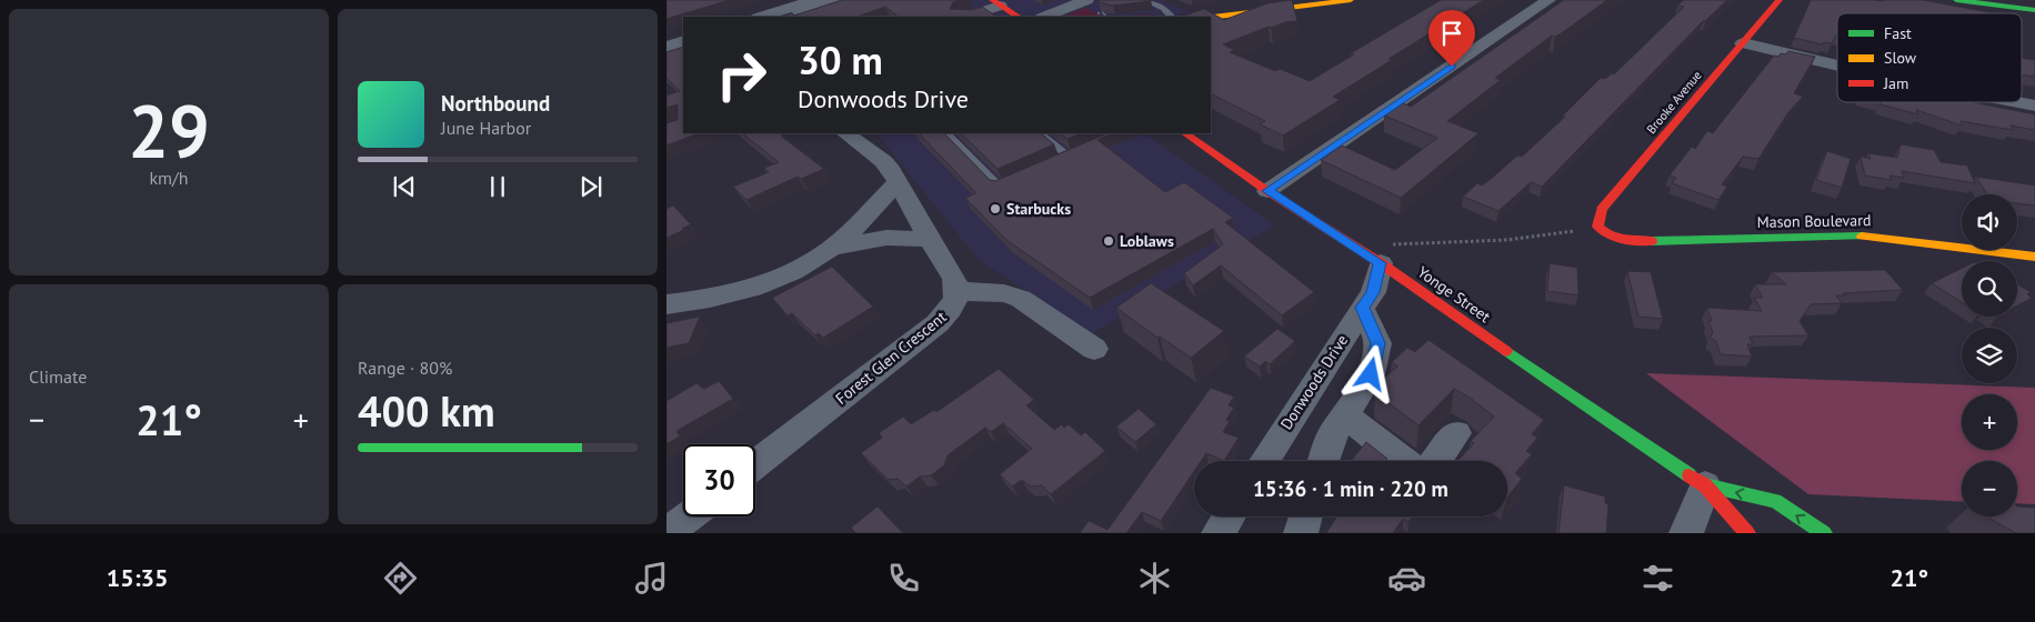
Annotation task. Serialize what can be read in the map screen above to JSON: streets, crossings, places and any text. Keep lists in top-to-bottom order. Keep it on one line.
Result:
{"streets":{"street":["Brooke Avenue","Mason Boulevard","Yonge Street","Forest Glen Crescent","Donwoods Drive"]},"crossings":[["Brooke Avenue","Mason Boulevard"],["Yonge Street","Donwoods Drive"]],"places":["Starbucks","Loblaws"],"legend":["Fast","Slow","Jam"],"page":{"tile":[["29","km/h"],"Climate",["Range · 80%","400 km"]],"turn":["30 m","Donwoods Drive"],"song":["Northbound","June Harbor"],"map_buttons":["+","−"],"heat":["−","21°","+"],"limit":"30","trip":"15:36 · 1 min · 220 m","tabs":["15:35","21°"]}}
